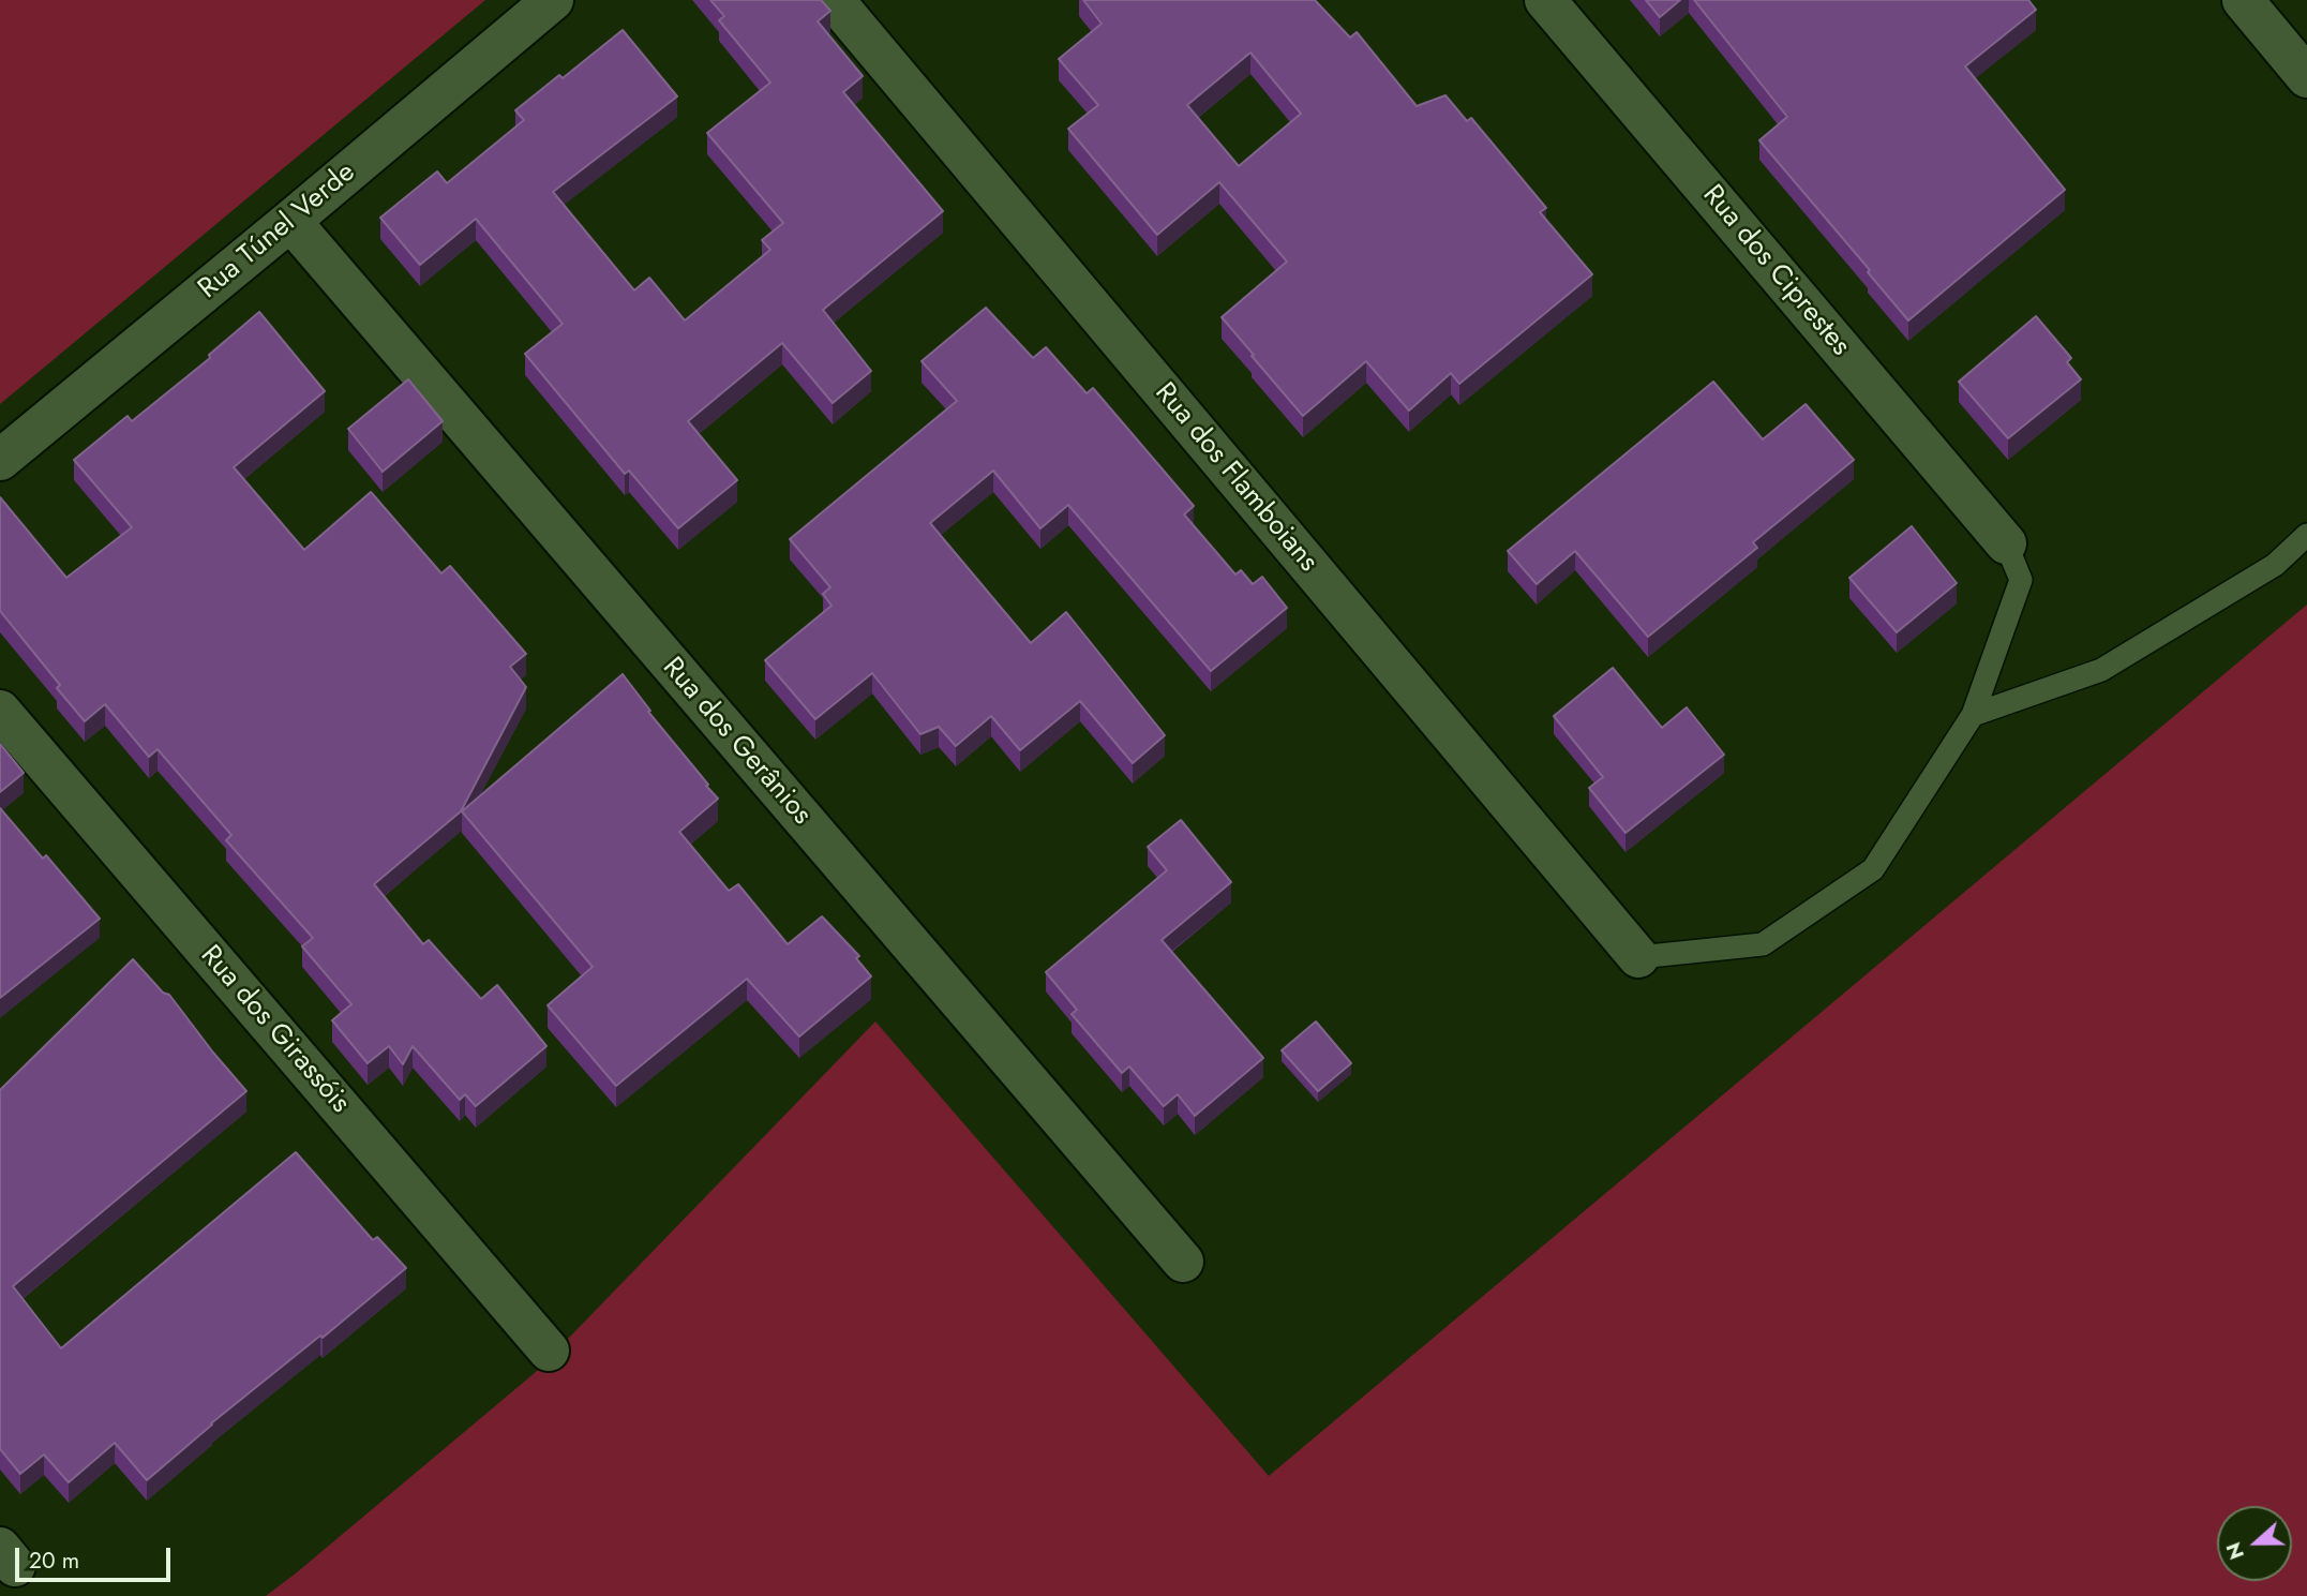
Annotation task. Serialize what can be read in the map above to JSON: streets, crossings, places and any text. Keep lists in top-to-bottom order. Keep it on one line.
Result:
{"streets":{"street":["Rua Túnel Verde","Rua dos Ciprestes","Rua dos Flamboians","Rua dos Gerânios","Rua dos Girassóis"]},"crossings":[["Rua Túnel Verde","Rua dos Gerânios"]],"scale_bar":"20 m","north":"left"}
